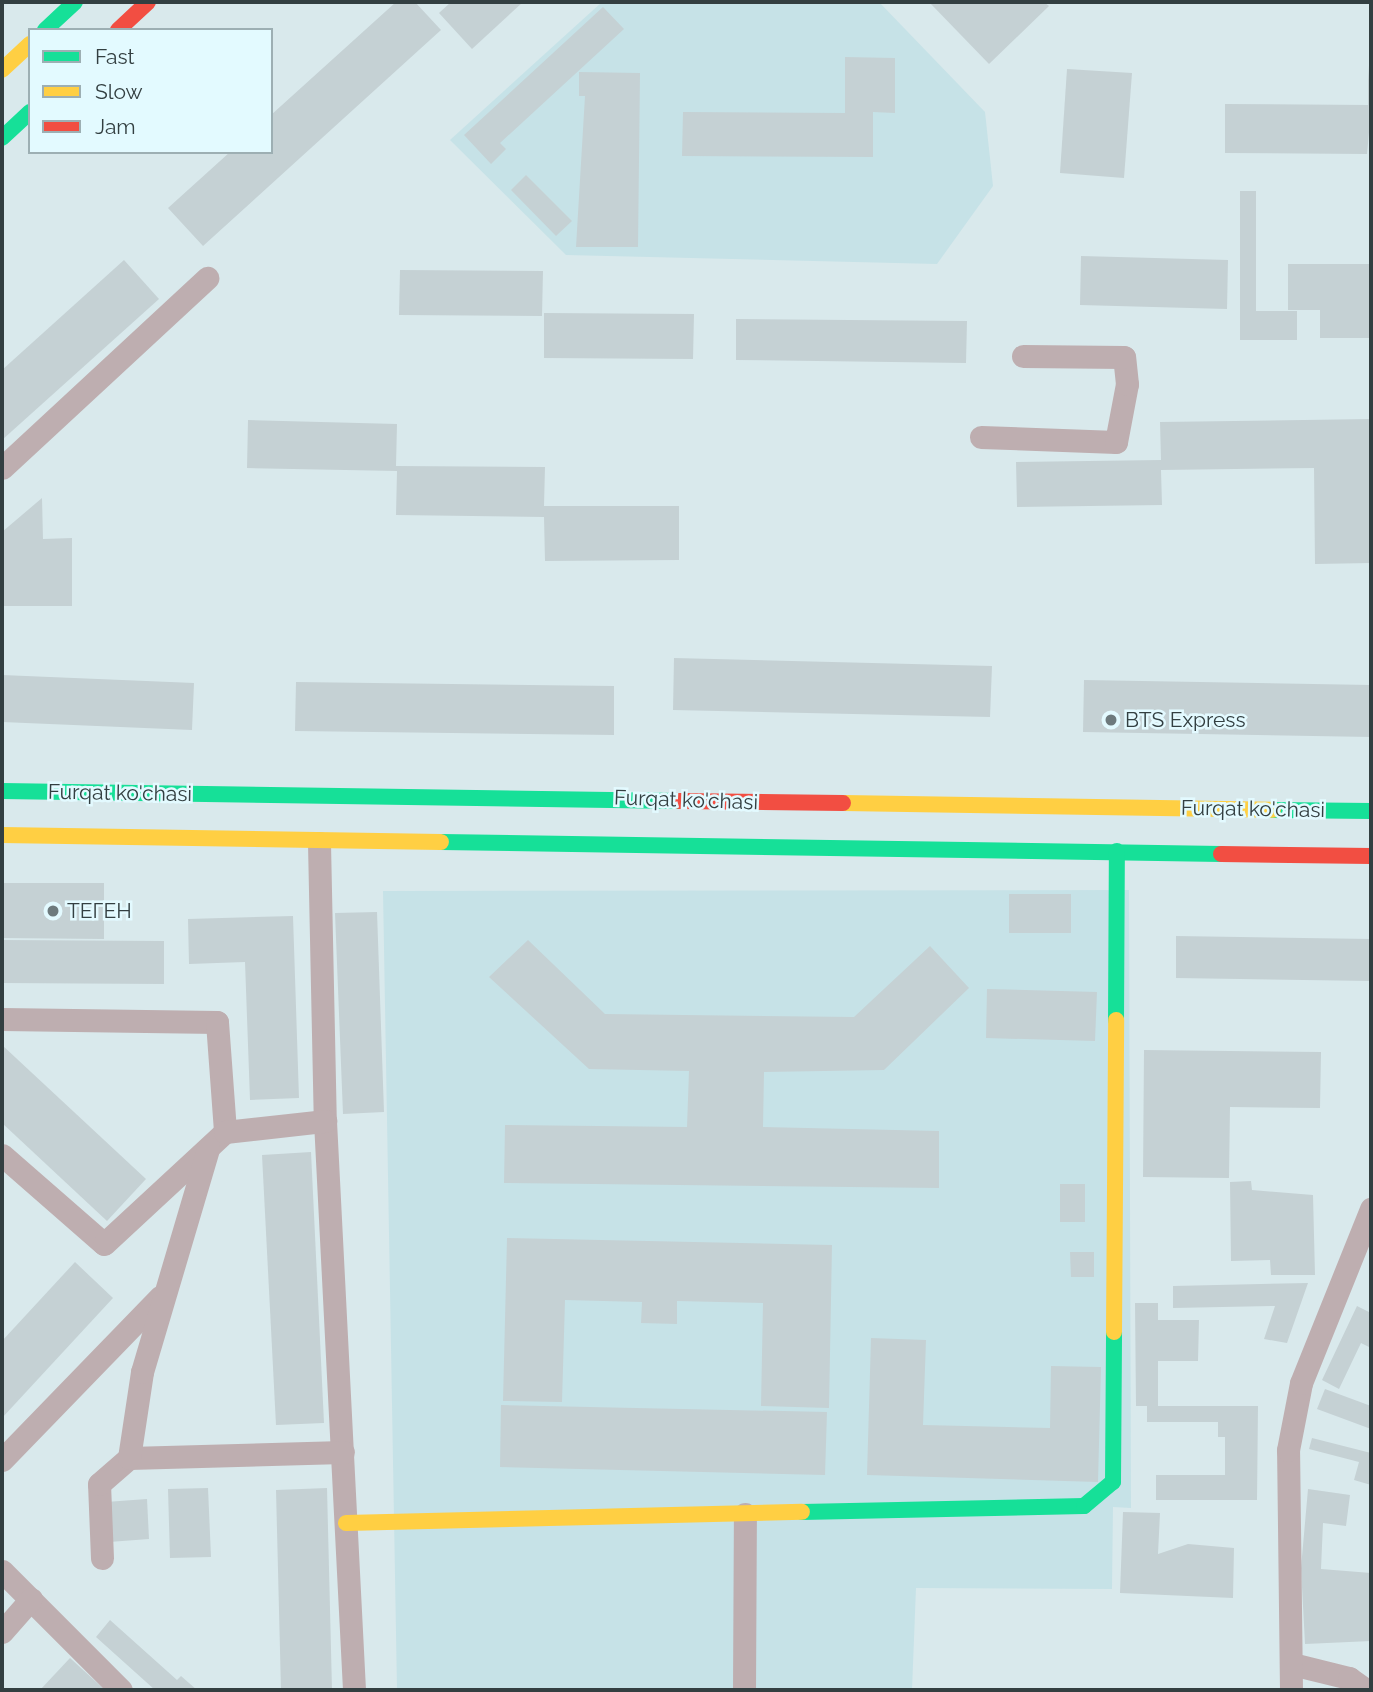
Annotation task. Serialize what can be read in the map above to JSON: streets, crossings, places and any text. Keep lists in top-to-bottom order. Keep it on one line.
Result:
{"streets":{"main road":["Furqat ko'chasi"]},"places":["BTS Express","ТЕГЕН"],"legend":["Fast","Slow","Jam"]}
